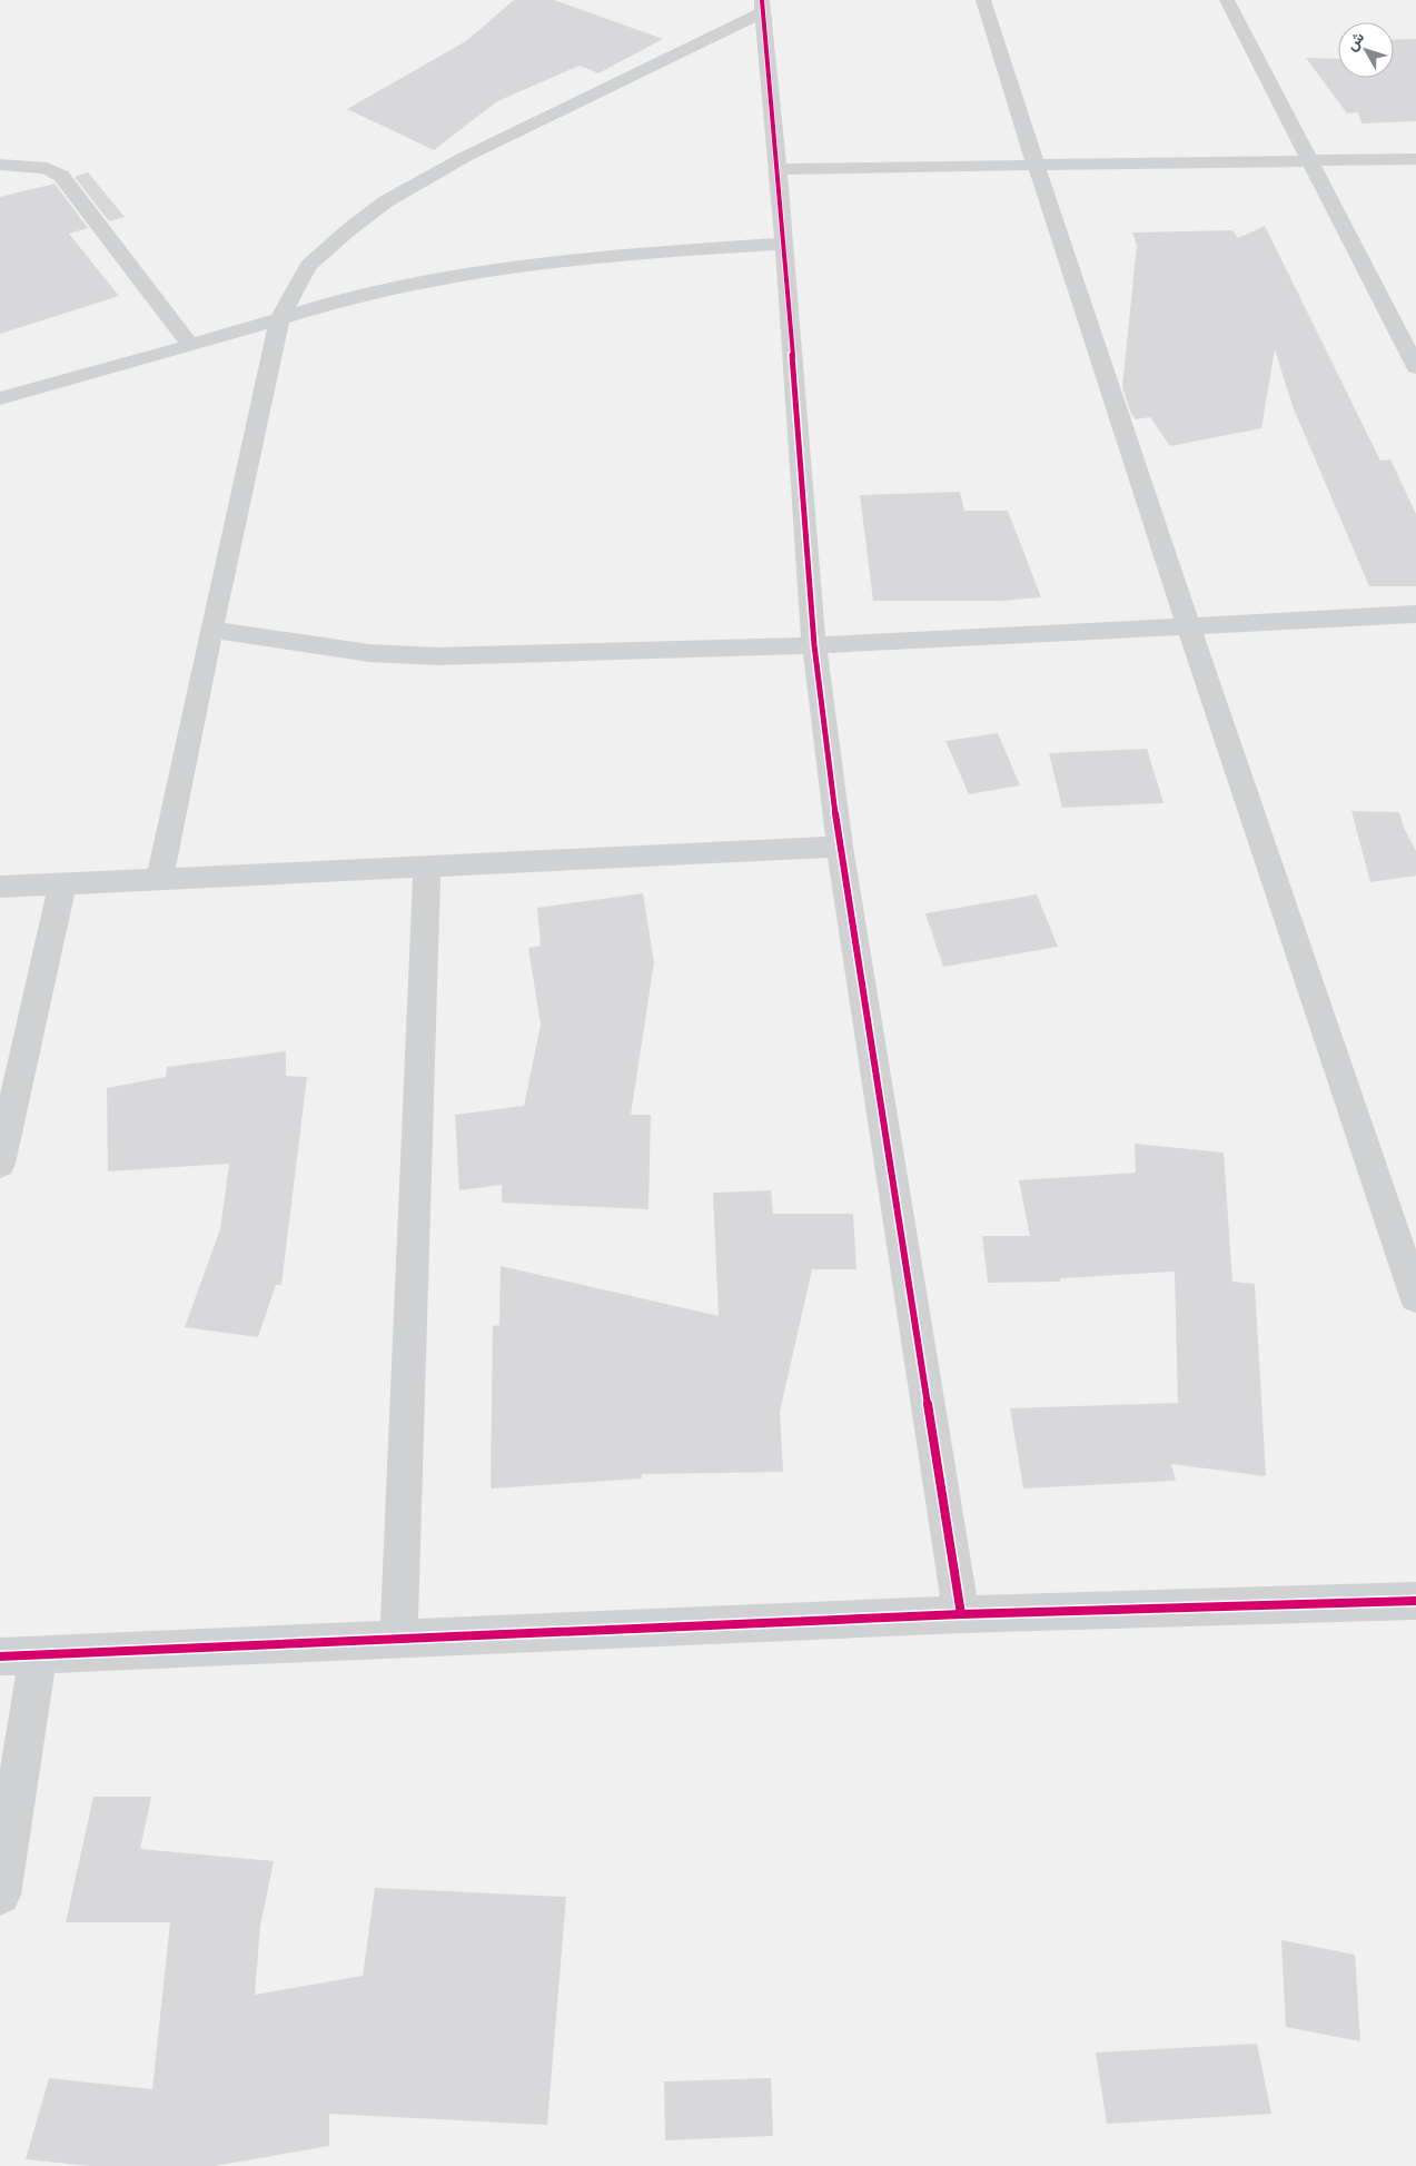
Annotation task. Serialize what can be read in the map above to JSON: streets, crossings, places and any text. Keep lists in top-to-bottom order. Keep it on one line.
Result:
{"north":"top left"}
